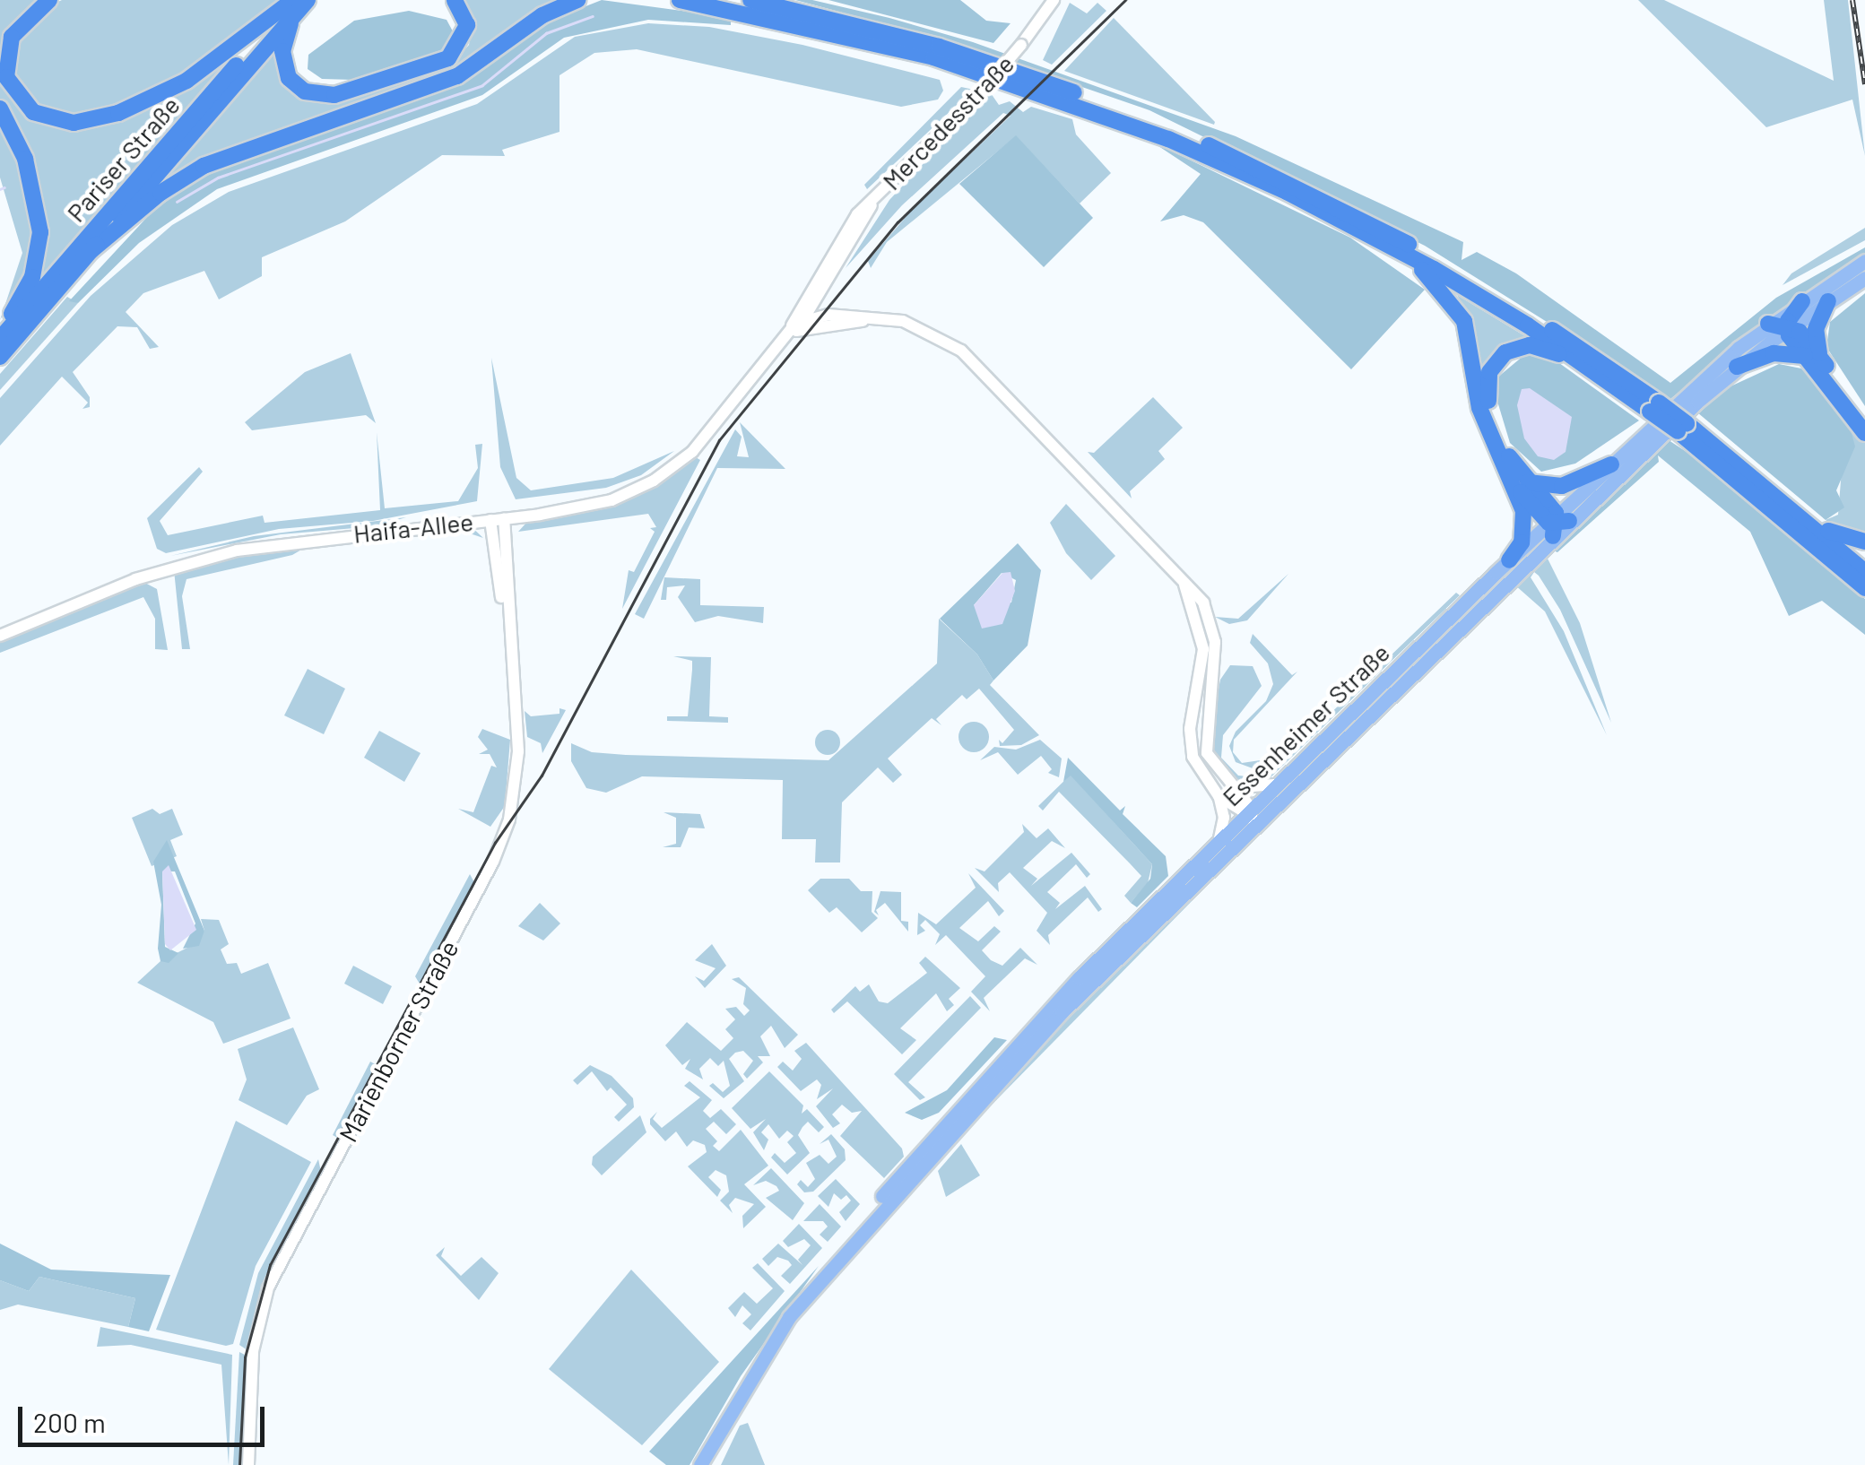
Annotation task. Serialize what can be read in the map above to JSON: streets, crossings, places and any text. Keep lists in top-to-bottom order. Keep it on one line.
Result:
{"streets":{"highway":["Pariser Straße"],"main road":["Essenheimer Straße"],"street":["Mercedesstraße","Haifa-Allee","Marienborner Straße"]},"crossings":[["Mercedesstraße","Haifa-Allee"],["Haifa-Allee","Essenheimer Straße"],["Haifa-Allee","Marienborner Straße"]],"scale_bar":"200 m"}
